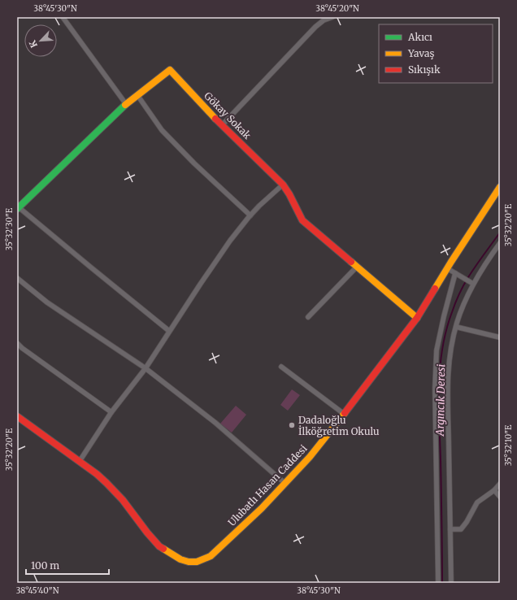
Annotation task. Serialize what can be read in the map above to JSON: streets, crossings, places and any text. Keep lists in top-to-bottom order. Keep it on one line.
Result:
{"streets":{"street":["Gökay Sokak","Ulubatlı Hasan Caddesi"]},"crossings":[["Gökay Sokak","Ulubatlı Hasan Caddesi"]],"water":["Argıncık Deresi"],"places":["Dadaloğlu İlköğretim Okulu"],"legend":["Akıcı","Yavaş","Sıkışık"],"scale_bar":"100 m","north":"bottom left","coordinates":["38°45'30\"N","38°45'20\"N","35°32'20\"E","35°32'30\"E","35°32'10\"E","38°45'40\"N"]}
